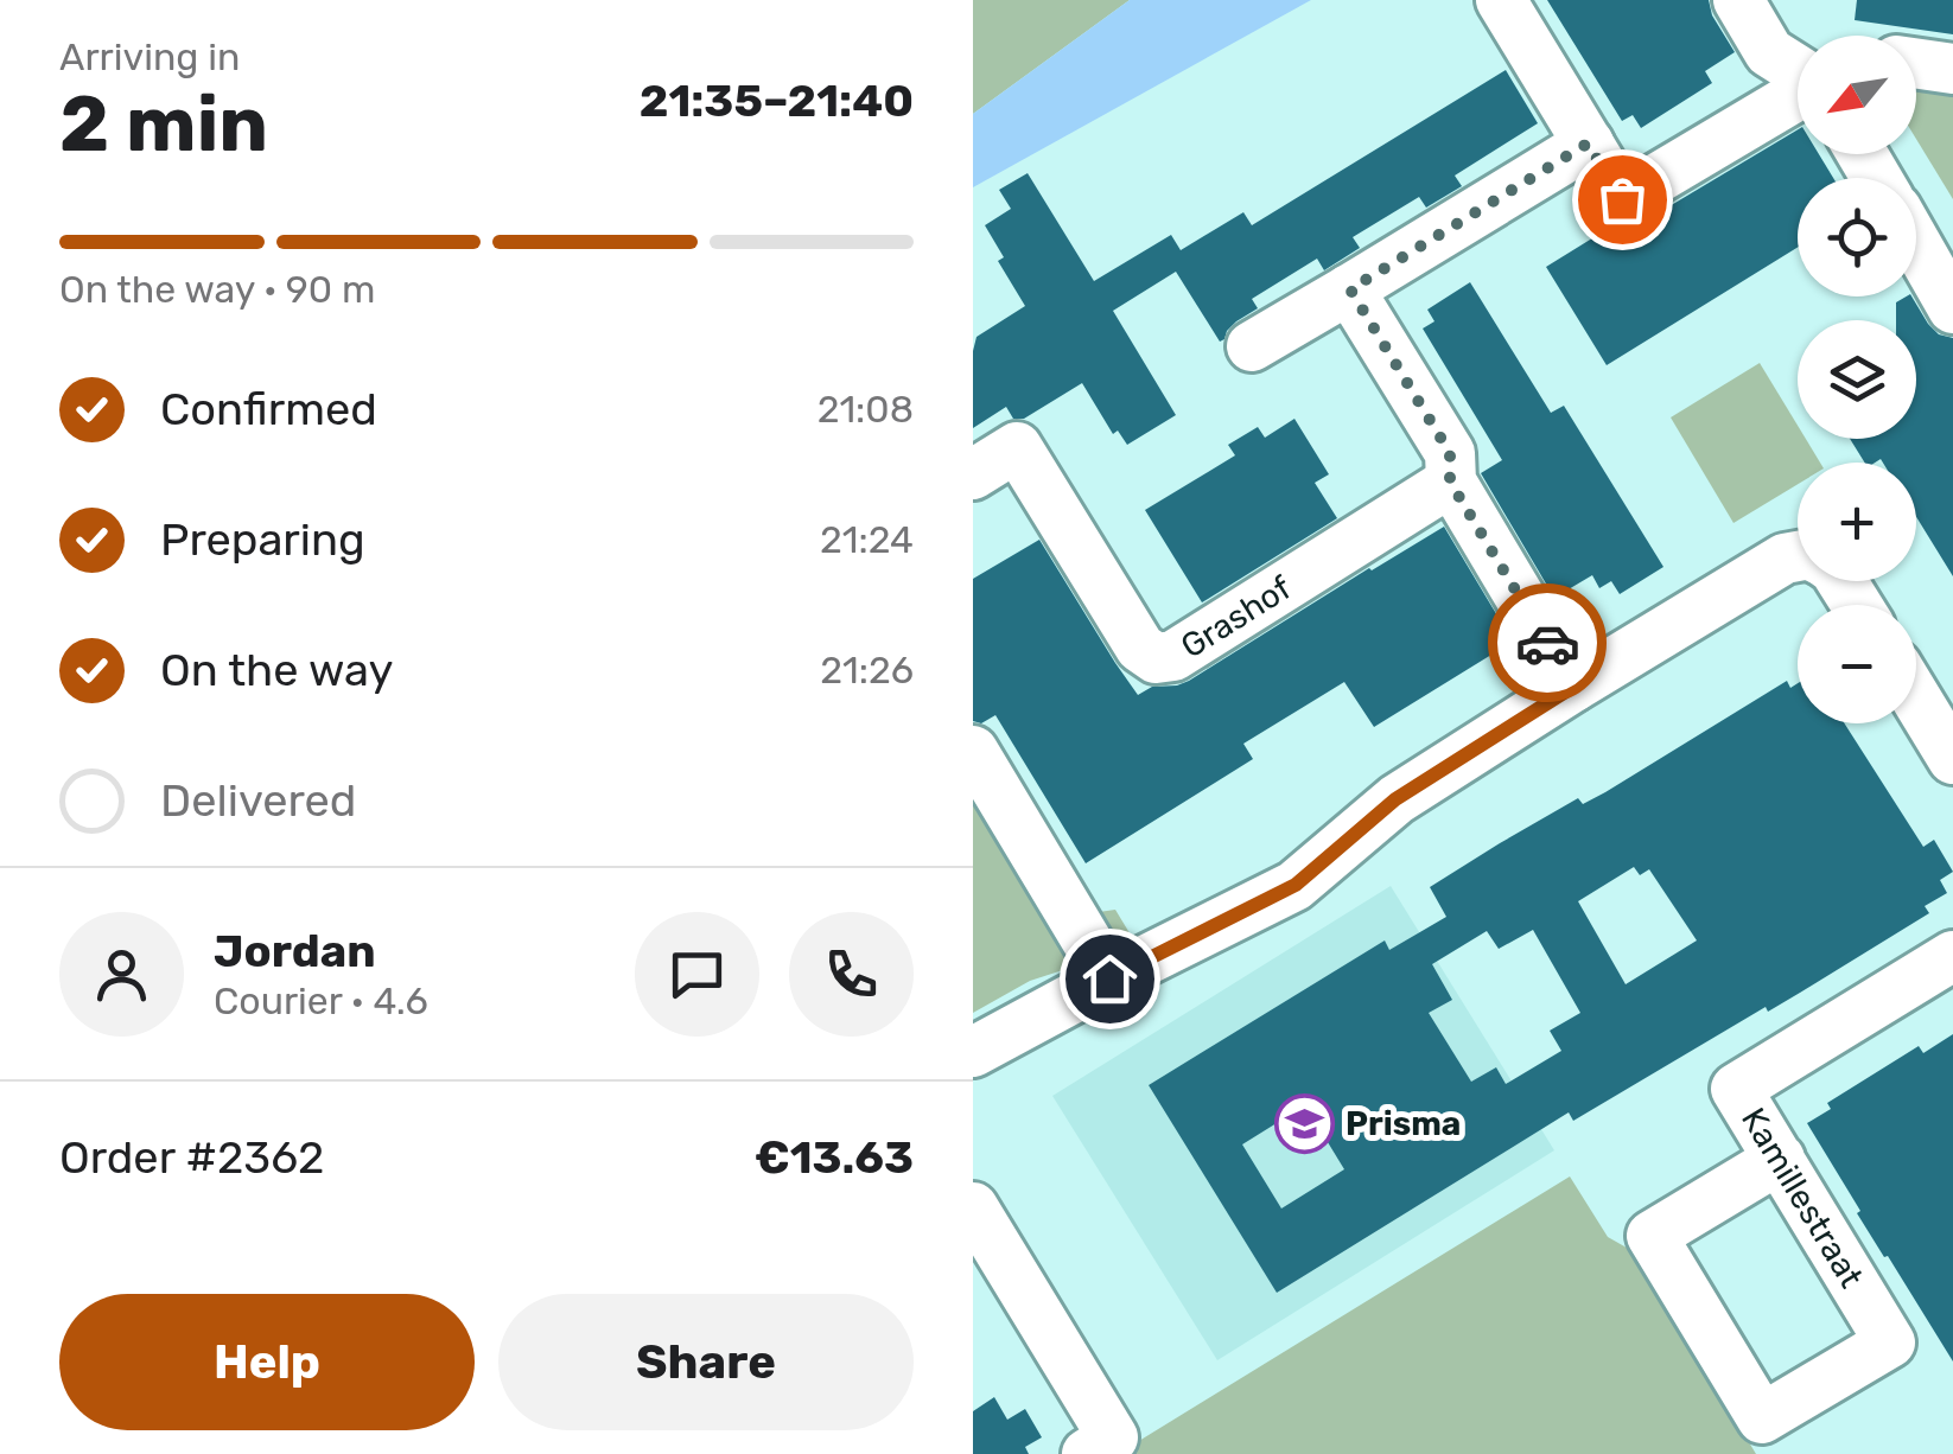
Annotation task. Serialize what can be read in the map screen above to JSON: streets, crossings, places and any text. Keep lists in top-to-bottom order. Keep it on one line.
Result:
{"streets":{"street":["Grashof","Kamillestraat"]},"places":{"school or university":["Prisma"]},"north":"bottom left","page":{"heading":["2 min","Arriving in","21:35–21:40"],"panel":["Jordan","Courier · 4.6","Order #2362","€13.63"],"map_buttons":["+","−"],"bar":"On the way · 90 m","list":[["Confirmed","21:08"],["Preparing","21:24"],["On the way","21:26"],"Delivered"],"buttons":["Help","Share"]}}
